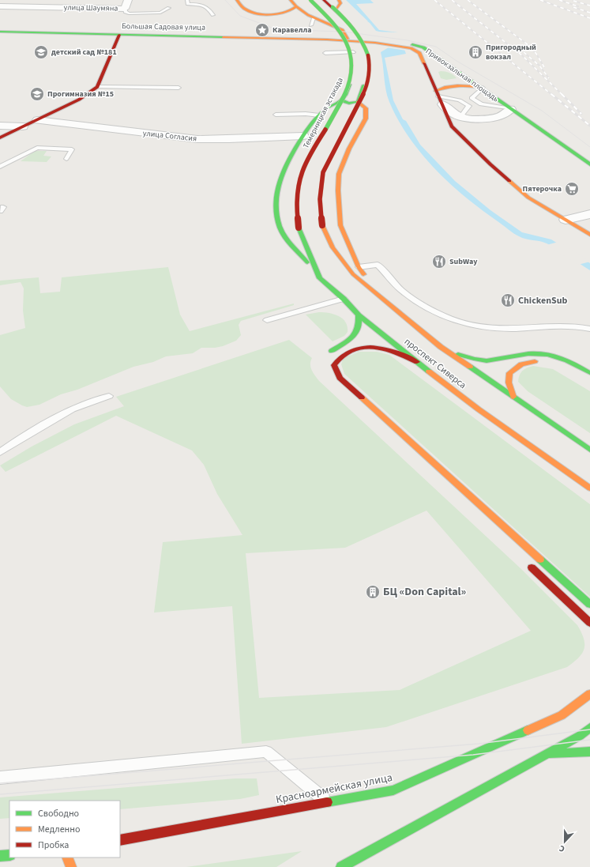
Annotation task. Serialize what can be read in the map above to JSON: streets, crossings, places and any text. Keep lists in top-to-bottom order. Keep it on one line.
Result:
{"streets":{"main road":["Большая Садовая улица","Привокзальная площадь","Темерницкая эстакада","проспект Сиверса","Красноармейская улица"],"street":["улица Шаумяна","улица Согласия"]},"crossings":[["Большая Садовая улица","Привокзальная площадь"],["Темерницкая эстакада","проспект Сиверса"]],"places":{"place":["Каравелла"],"school or university":["детский сад №181","Прогимназия №15"],"building":["Пригородный вокзал","БЦ «Don Capital»"],"supermarket":["Пятерочка"],"restaurant":["SubWay","ChickenSub"]},"legend":["Свободно","Медленно","Пробка"],"north":"bottom"}
